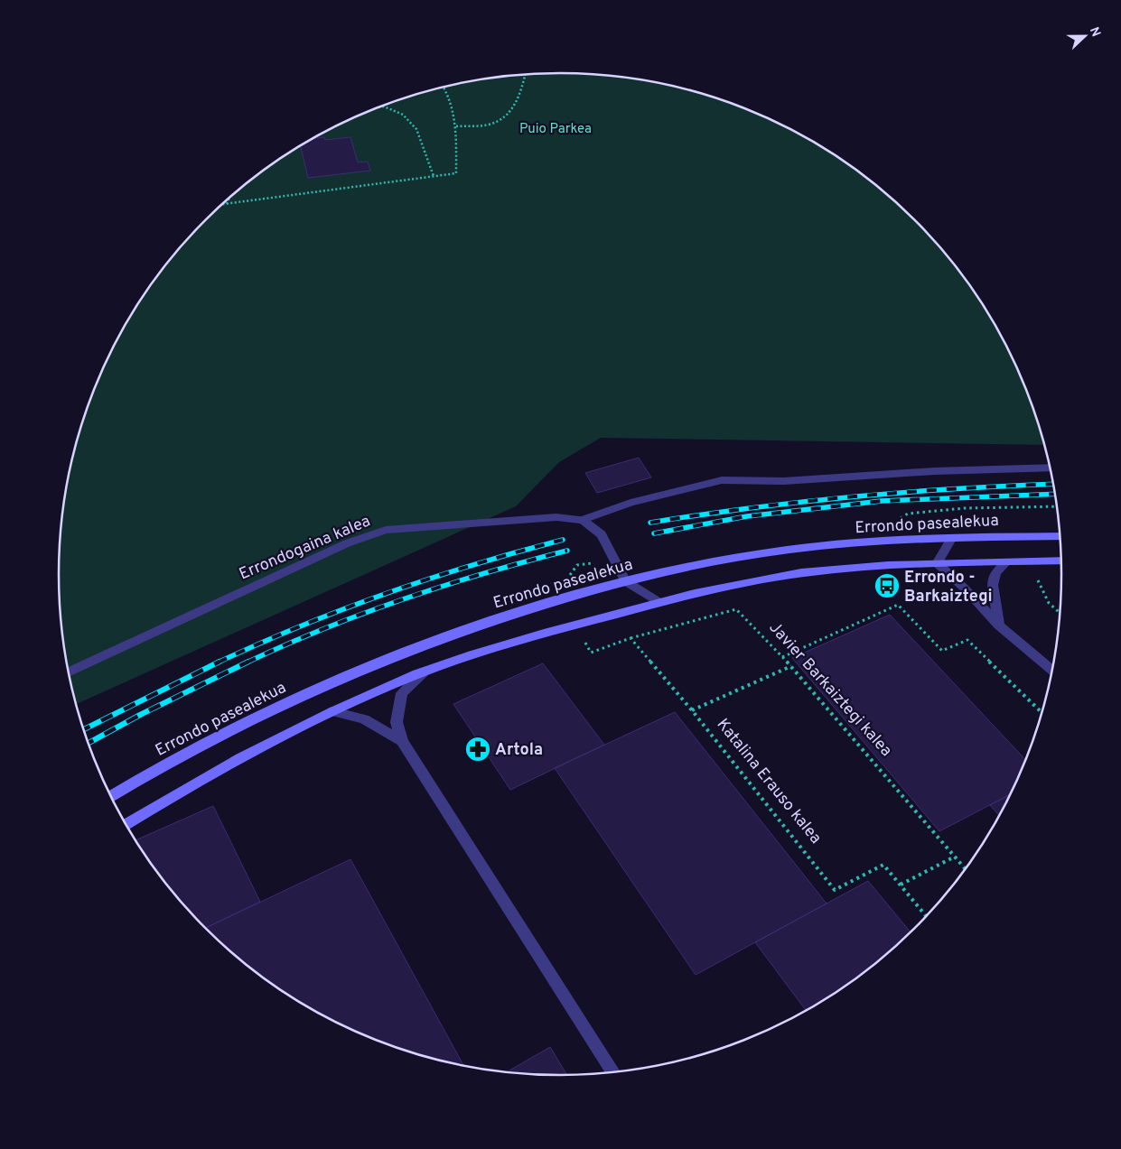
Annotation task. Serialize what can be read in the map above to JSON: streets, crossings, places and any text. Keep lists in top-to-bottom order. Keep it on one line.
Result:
{"streets":{"main road":["Errondo pasealekua"],"street":["Errondogaina kalea"],"path":["Javier Barkaiztegi kalea","Katalina Erauso kalea"]},"crossings":[["Javier Barkaiztegi kalea","Katalina Erauso kalea"]],"parks":["Puio Parkea"],"places":{"bus stop":["Errondo - Barkaiztegi"],"pharmacy":["Artola"]},"north":"right"}
